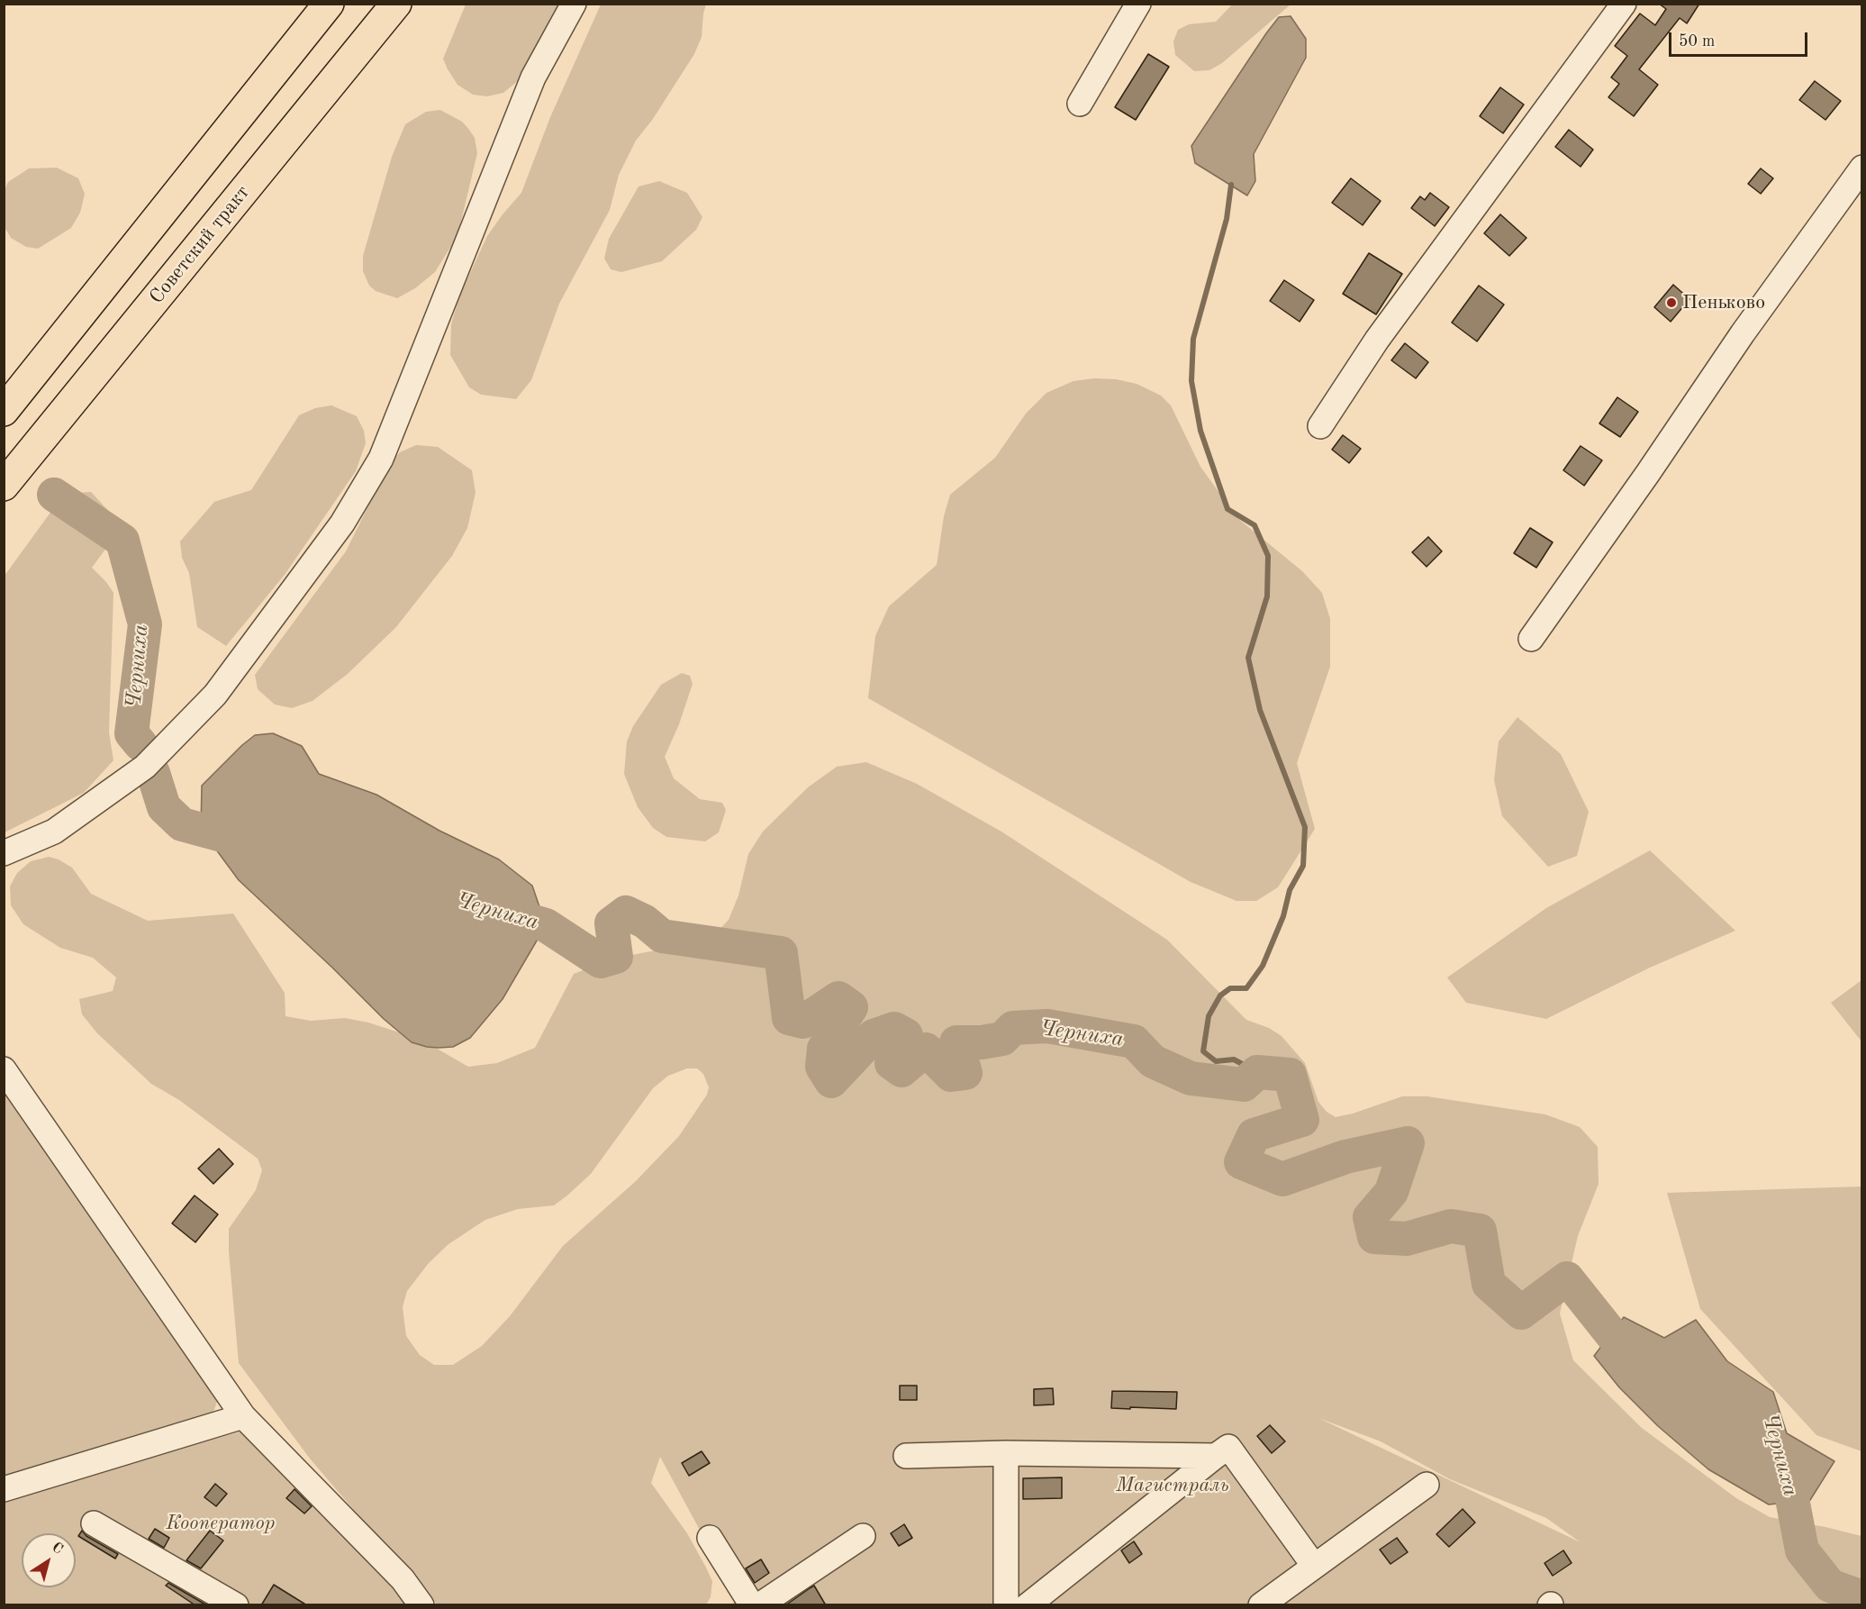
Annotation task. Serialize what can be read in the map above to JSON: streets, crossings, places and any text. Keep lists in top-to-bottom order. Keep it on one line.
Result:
{"streets":{"highway":["Советский тракт"]},"water":["Черниха"],"parks":["Магистраль","Кооператор"],"places":["Пеньково"],"scale_bar":"50 m","north":"top right"}
